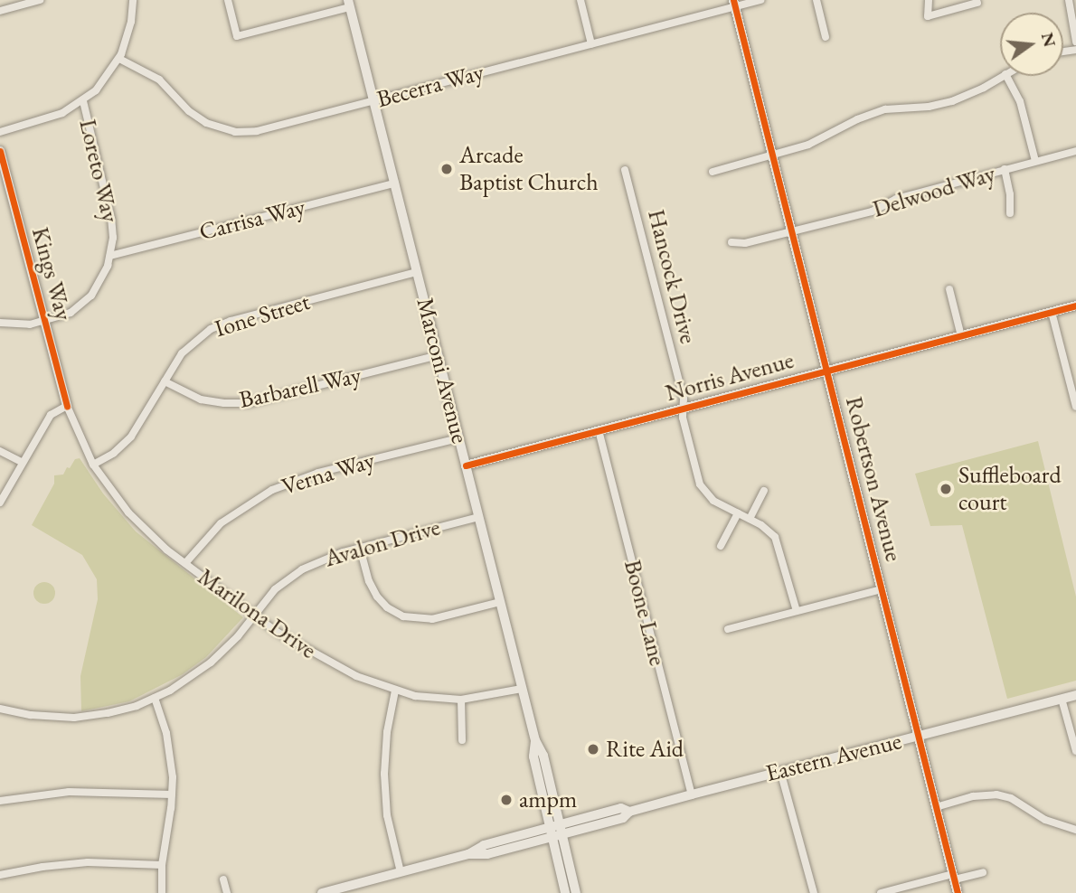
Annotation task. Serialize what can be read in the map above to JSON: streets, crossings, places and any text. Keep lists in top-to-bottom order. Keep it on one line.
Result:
{"streets":{"street":["Becerra Way","Loreto Way","Delwood Way","Carrisa Way","Kings Way","Hancock Drive","Ione Street","Marconi Avenue","Norris Avenue","Barbarell Way","Verna Way","Robertson Avenue","Avalon Drive","Boone Lane","Marilona Drive","Eastern Avenue"]},"crossings":[["Becerra Way","Marconi Avenue"],["Becerra Way","Robertson Avenue"],["Loreto Way","Carrisa Way"],["Loreto Way","Kings Way"],["Delwood Way","Robertson Avenue"],["Carrisa Way","Marconi Avenue"],["Kings Way","Marilona Drive"],["Hancock Drive","Norris Avenue"],["Ione Street","Marconi Avenue"],["Ione Street","Barbarell Way"],["Ione Street","Marilona Drive"],["Marconi Avenue","Norris Avenue"],["Marconi Avenue","Barbarell Way"],["Marconi Avenue","Verna Way"],["Marconi Avenue","Avalon Drive"],["Marconi Avenue","Marilona Drive"],["Marconi Avenue","Eastern Avenue"],["Norris Avenue","Robertson Avenue"],["Norris Avenue","Boone Lane"],["Verna Way","Marilona Drive"],["Robertson Avenue","Eastern Avenue"],["Avalon Drive","Marilona Drive"],["Boone Lane","Eastern Avenue"]],"places":["Arcade Baptist Church","Suffleboard court","Rite Aid","ampm"],"north":"right"}
